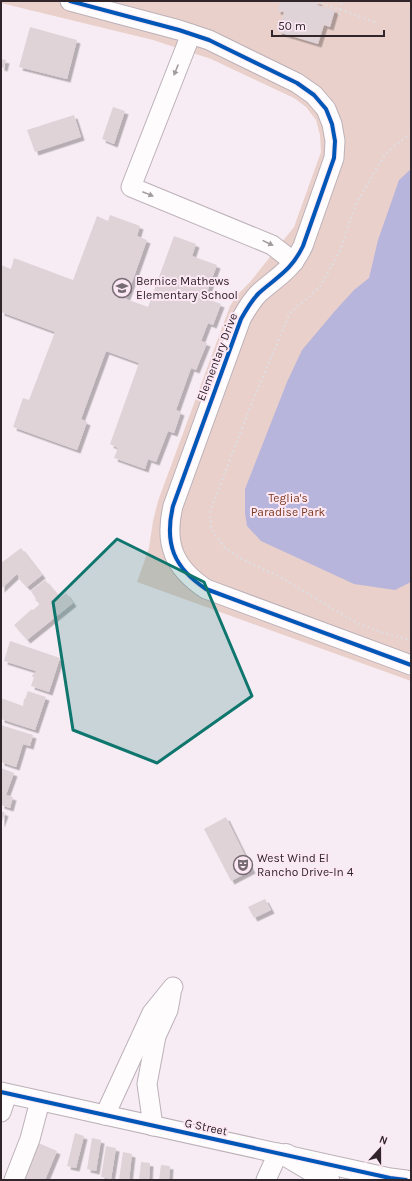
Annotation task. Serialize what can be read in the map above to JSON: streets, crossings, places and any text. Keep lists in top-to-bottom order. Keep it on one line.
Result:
{"streets":{"street":["Elementary Drive","G Street"]},"parks":["Teglia's Paradise Park"],"places":{"school or university":["Bernice Mathews Elementary School"],"theatre":["West Wind El Rancho Drive-In 4"]},"scale_bar":"50 m","north":"top"}
